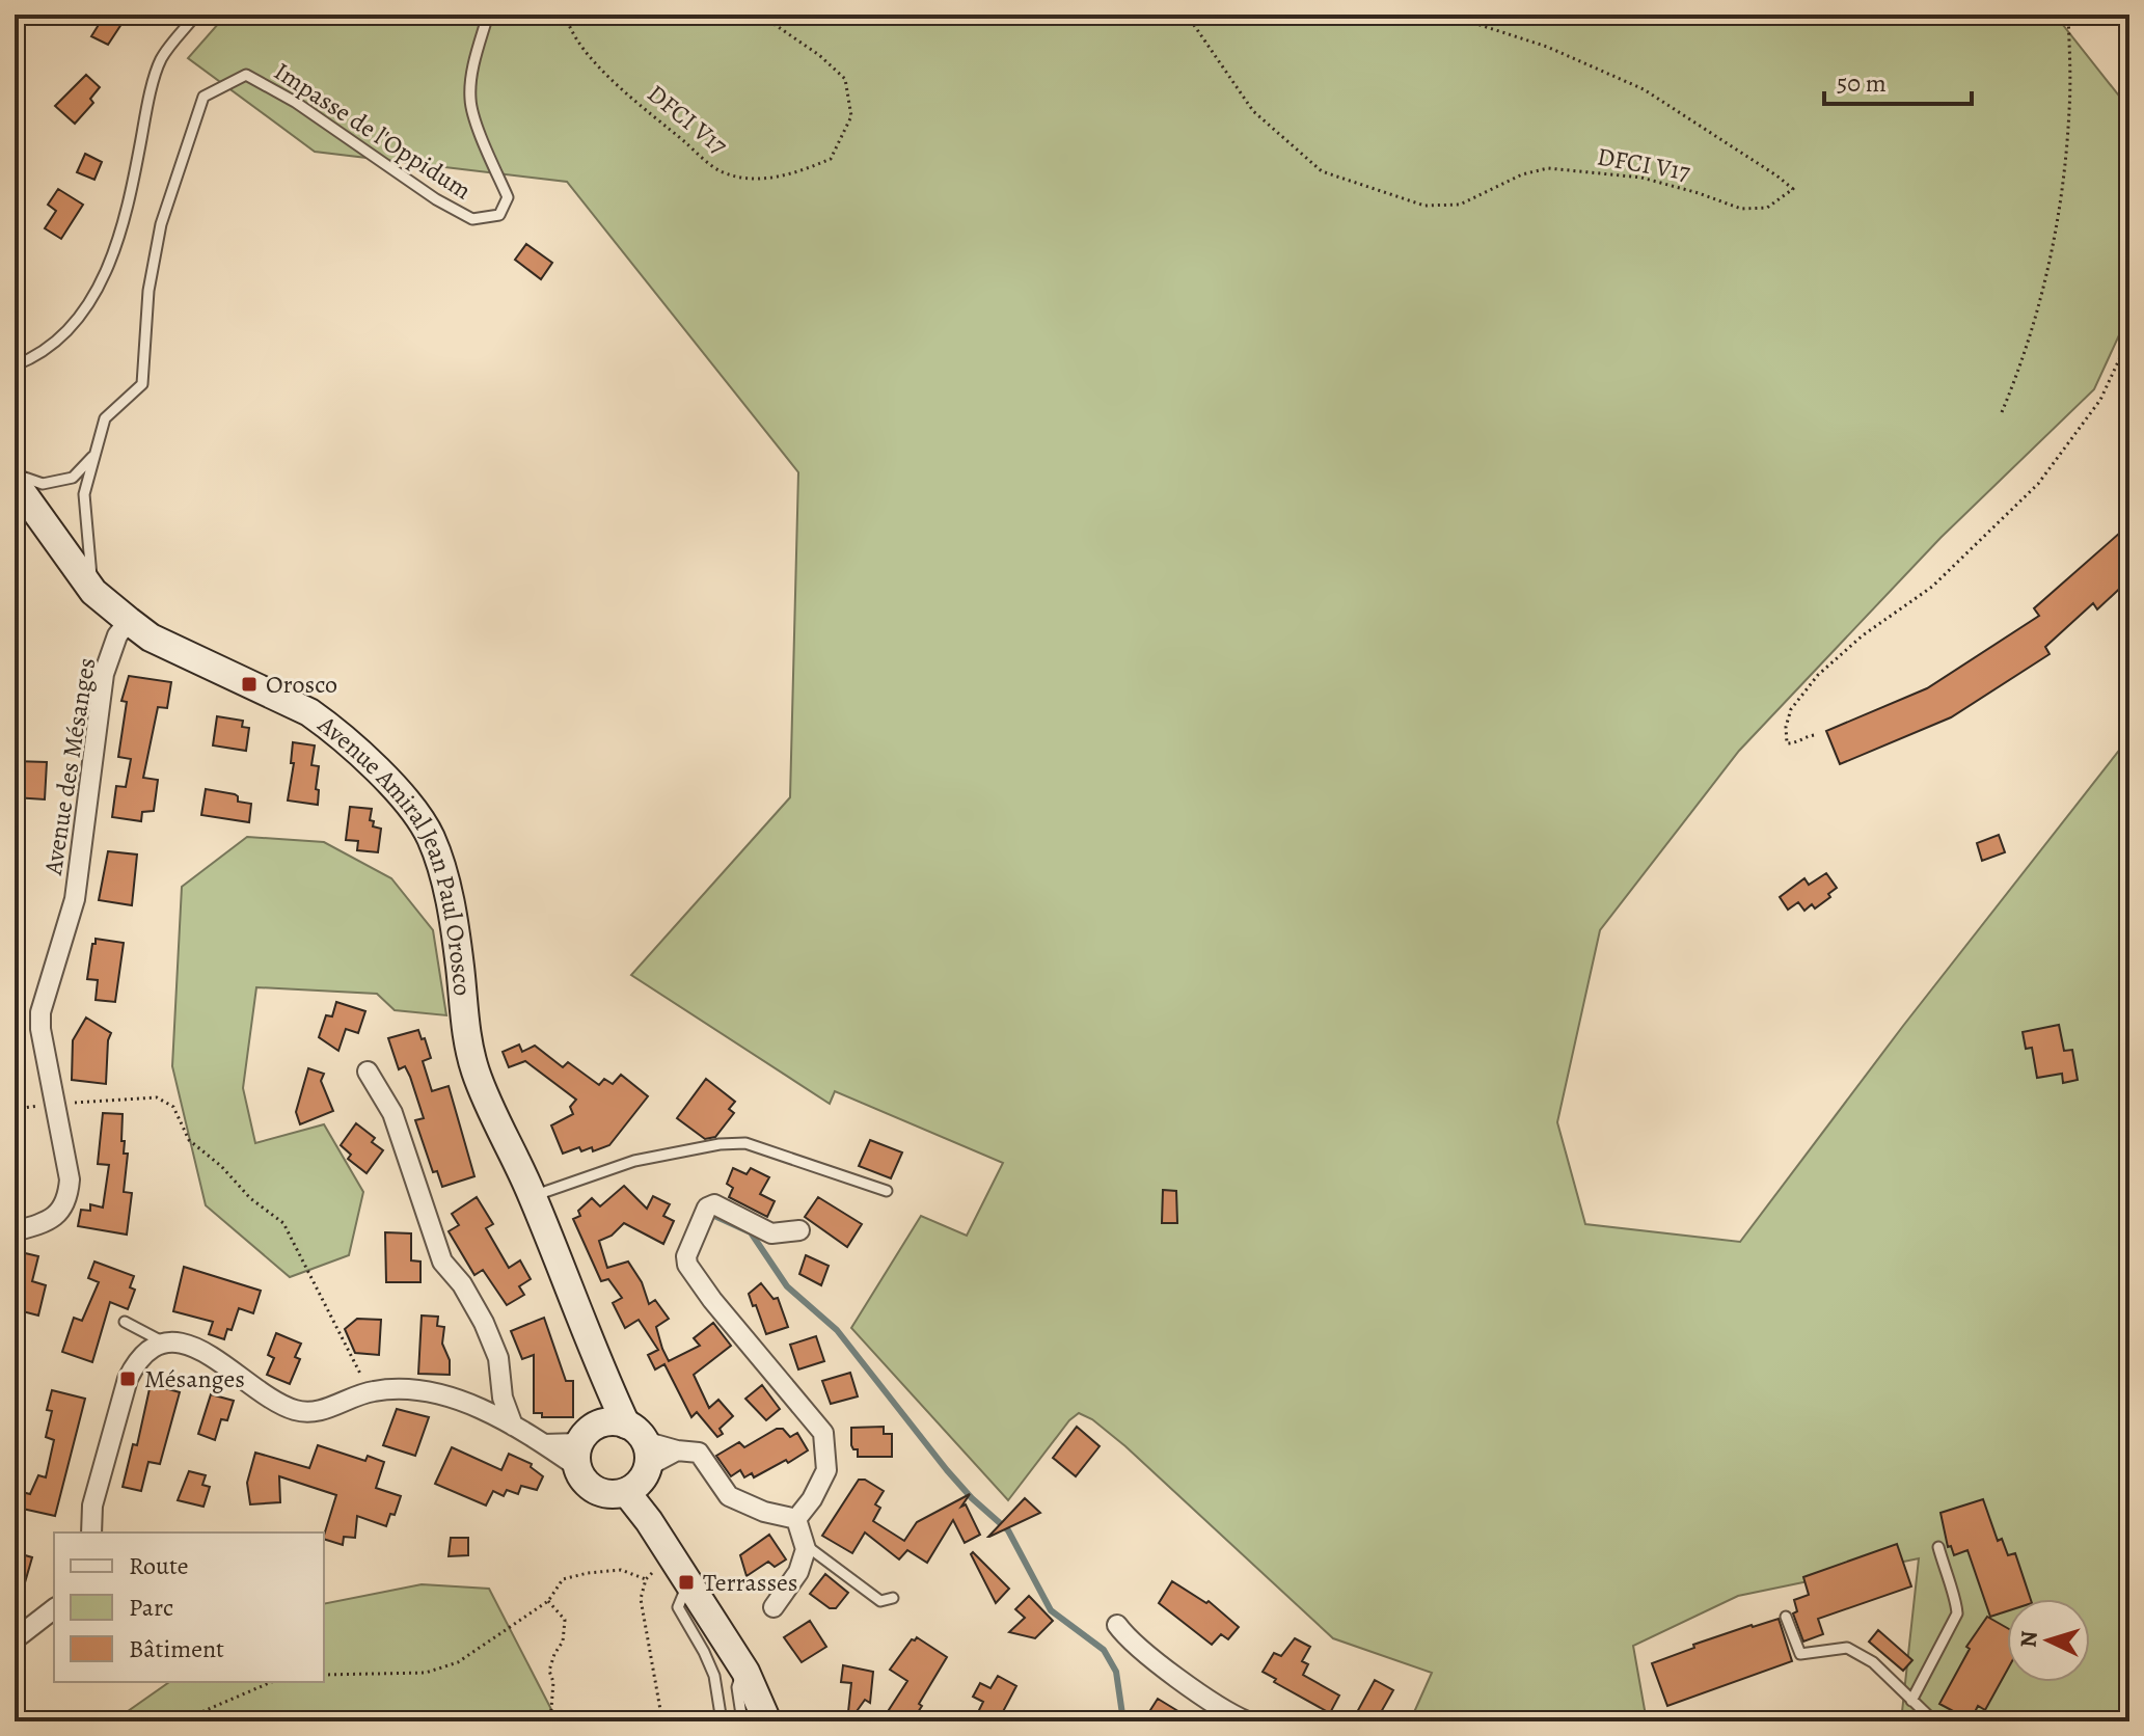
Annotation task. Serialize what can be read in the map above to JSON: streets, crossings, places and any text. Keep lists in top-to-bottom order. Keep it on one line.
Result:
{"streets":{"street":["Avenue des Mésanges","Avenue Amiral Jean Paul Orosco"],"lane":["Impasse de l'Oppidum"],"path":["DFCI V17"]},"crossings":[["Impasse de l'Oppidum","Avenue Amiral Jean Paul Orosco"],["Avenue des Mésanges","Avenue Amiral Jean Paul Orosco"]],"places":{"transit":["Orosco","Mésanges","Terrasses"]},"legend":["Route","Parc","Bâtiment"],"scale_bar":"50 m","north":"left"}
